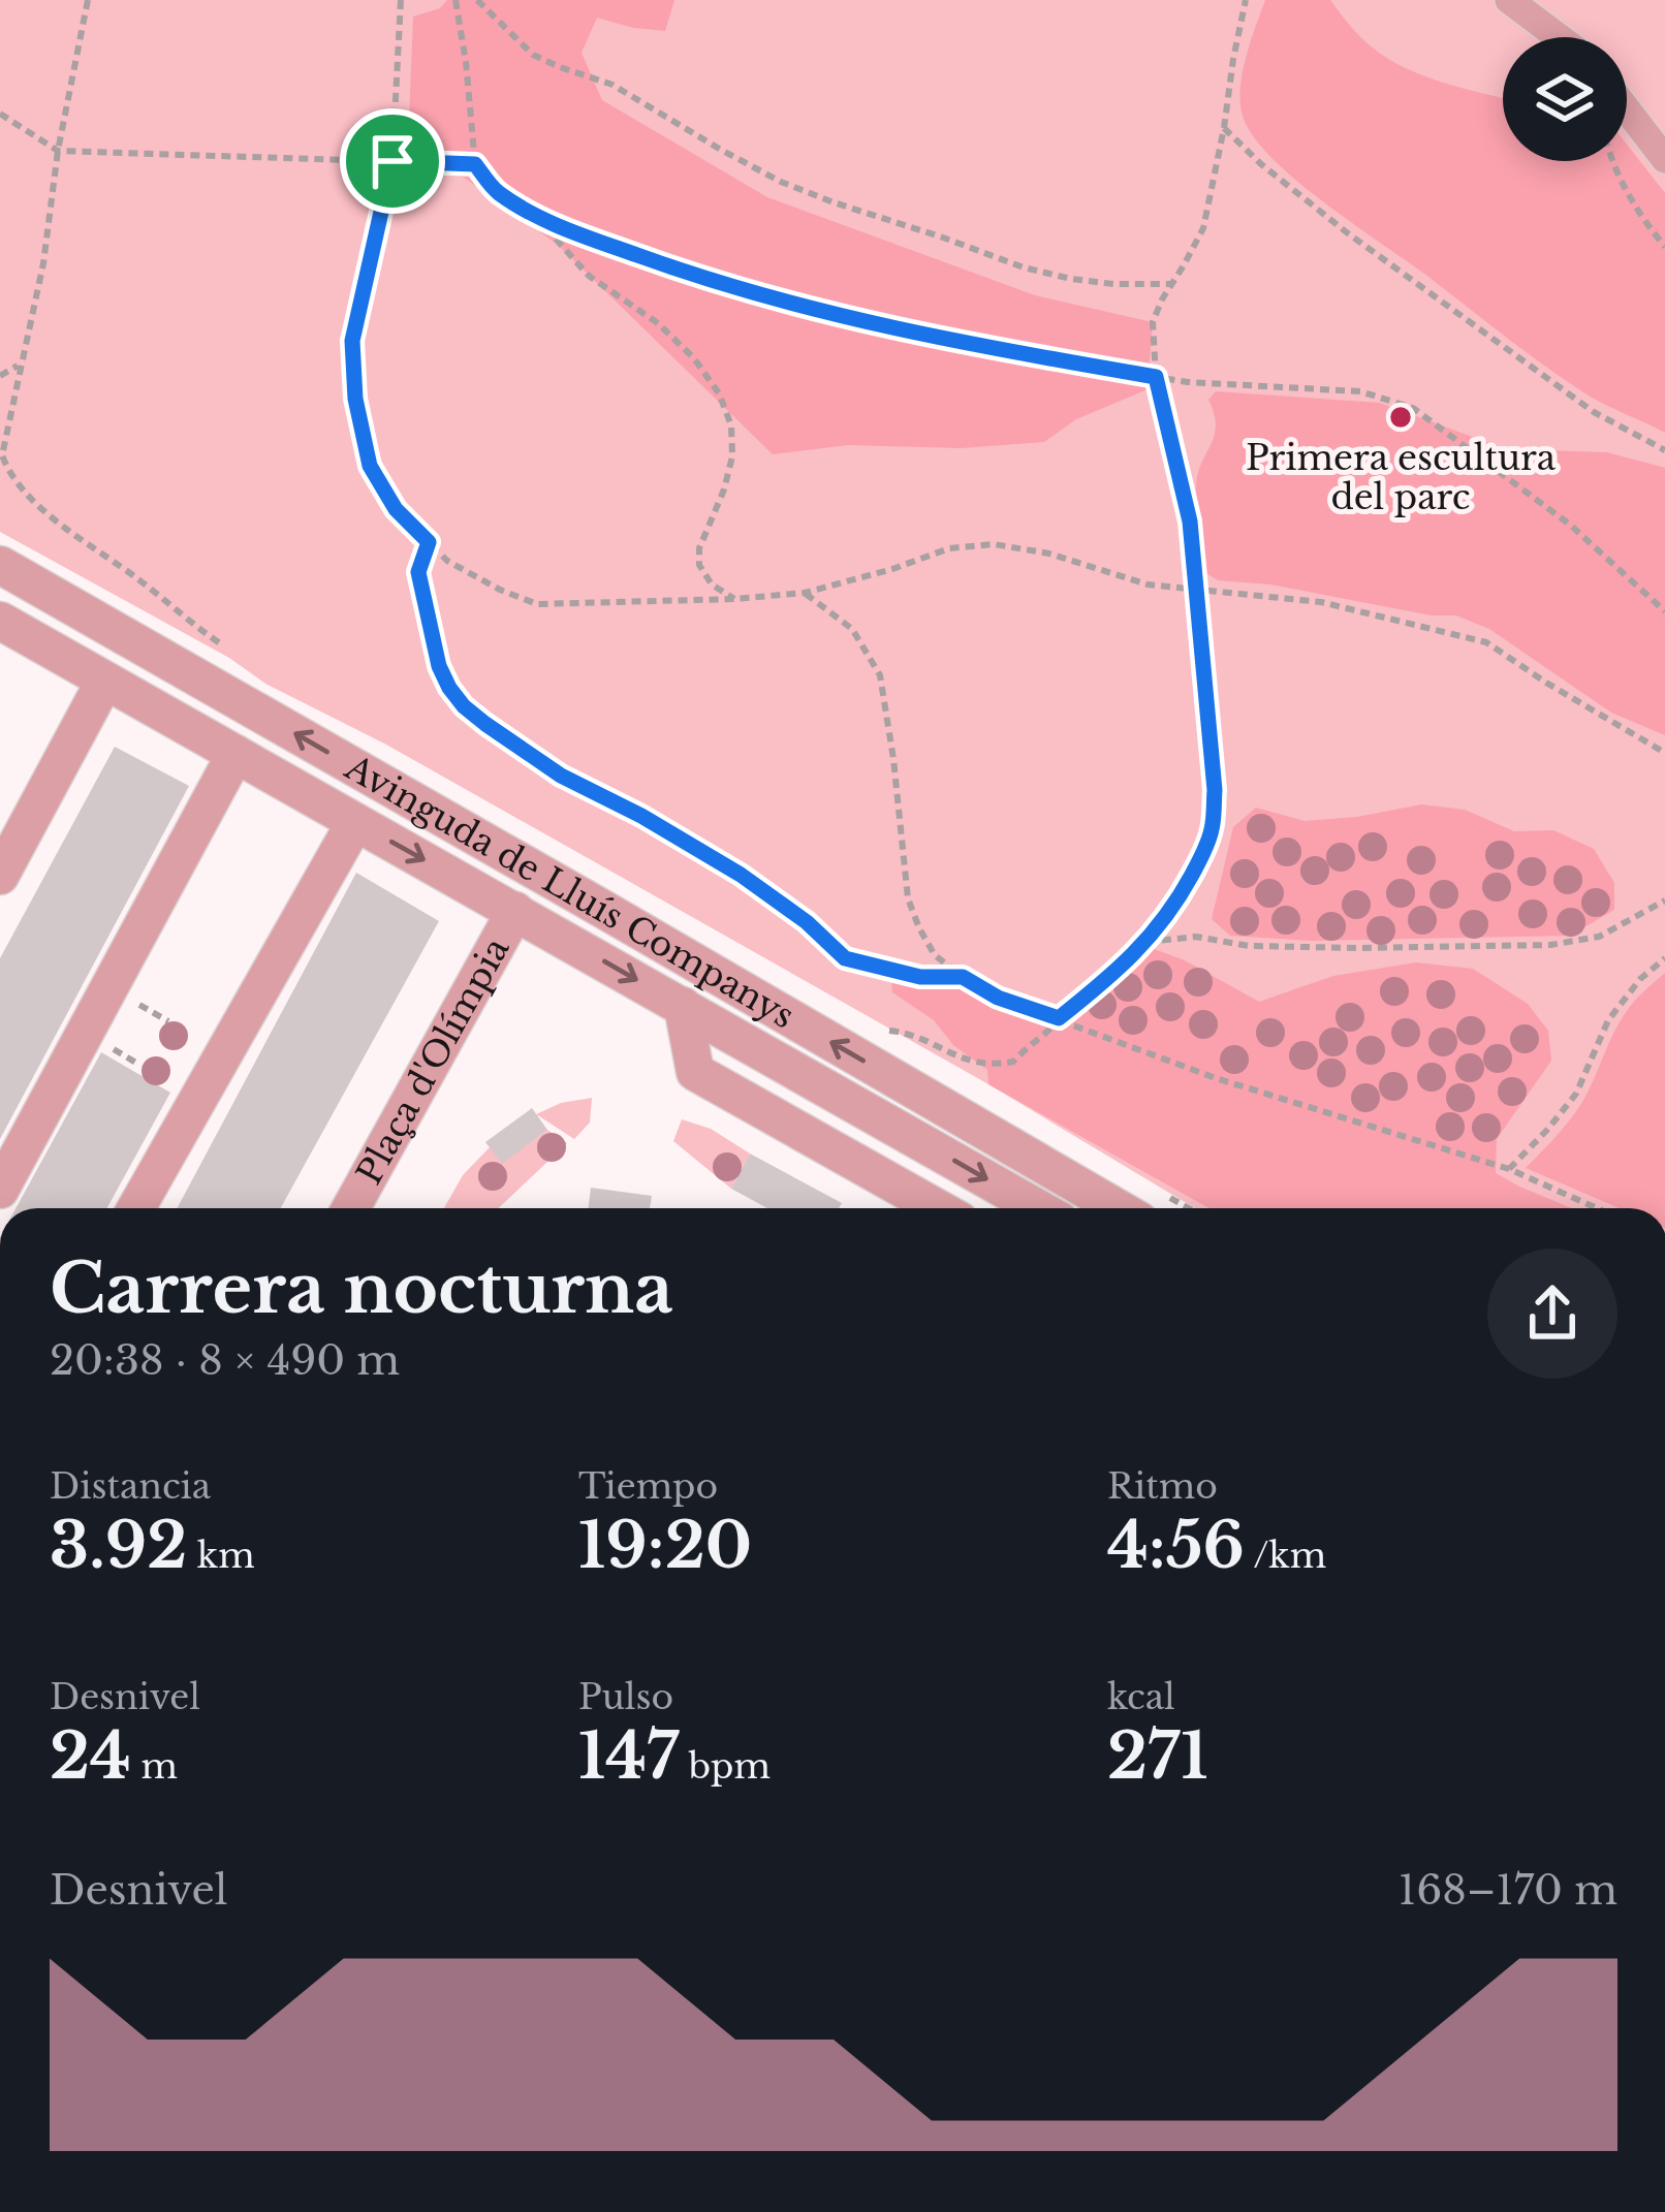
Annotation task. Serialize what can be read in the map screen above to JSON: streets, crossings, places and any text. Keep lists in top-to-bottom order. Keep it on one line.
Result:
{"streets":{"street":["Avinguda de Lluís Companys","Plaça d'Olímpia"]},"crossings":[["Avinguda de Lluís Companys","Plaça d'Olímpia"]],"places":["Primera escultura del parc"],"page":{"heading":["Carrera nocturna","20:38 · 8 × 490 m"],"stats":[["Distancia","3.92 km"],["Tiempo","19:20"],["Ritmo","4:56 /km"],["Desnivel","24 m"],["Pulso","147 bpm"],["kcal","271"]],"chart":["Desnivel","168–170 m"]}}
